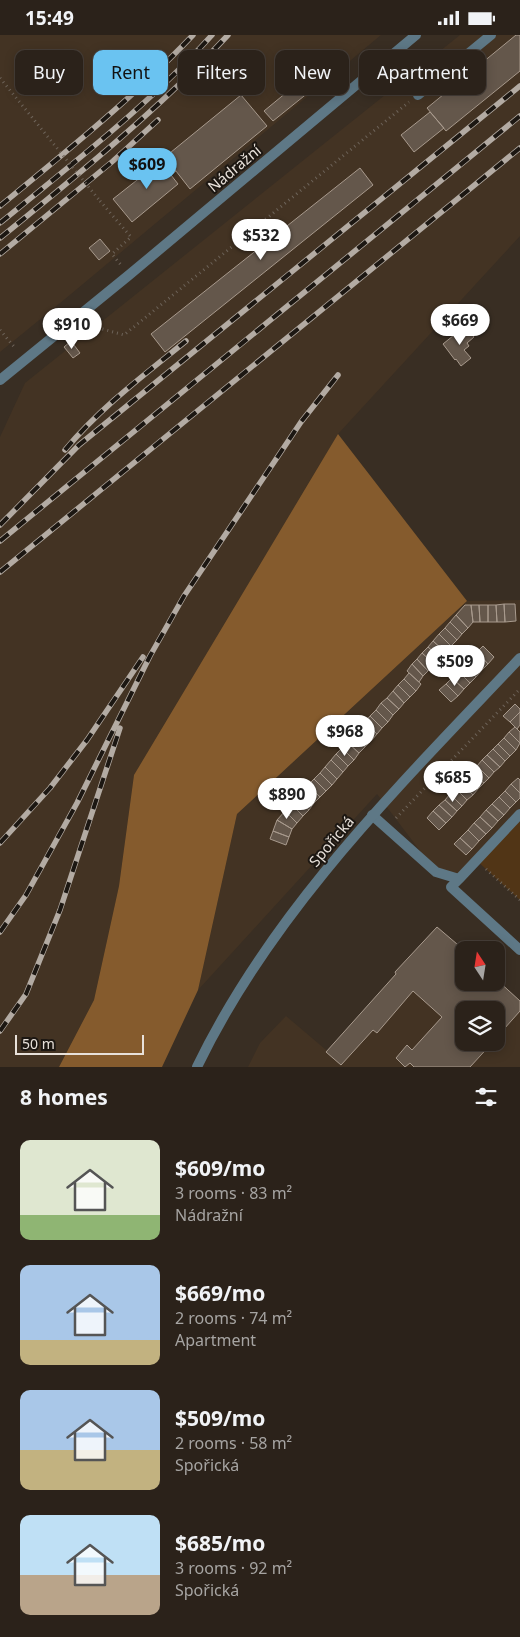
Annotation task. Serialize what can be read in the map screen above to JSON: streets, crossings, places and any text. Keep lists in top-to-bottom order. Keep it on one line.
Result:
{"streets":{"street":["Nádražní","Spořická"]},"scale_bar":"50 m","north":"top","page":{"status":"15:49","chip":["Buy","Rent","Filters","New","Apartment"],"price":["$609","$532","$669","$910","$509","$968","$685","$890"],"scale":"50 m","heading":"8 homes","list":[{"name":"$609/mo","note":"3 rooms · 83 m² · Nádražní"},{"name":"$669/mo","note":"2 rooms · 74 m² · Apartment"},{"name":"$509/mo","note":"2 rooms · 58 m² · Spořická"},{"name":"$685/mo","note":"3 rooms · 92 m² · Spořická"}]}}
